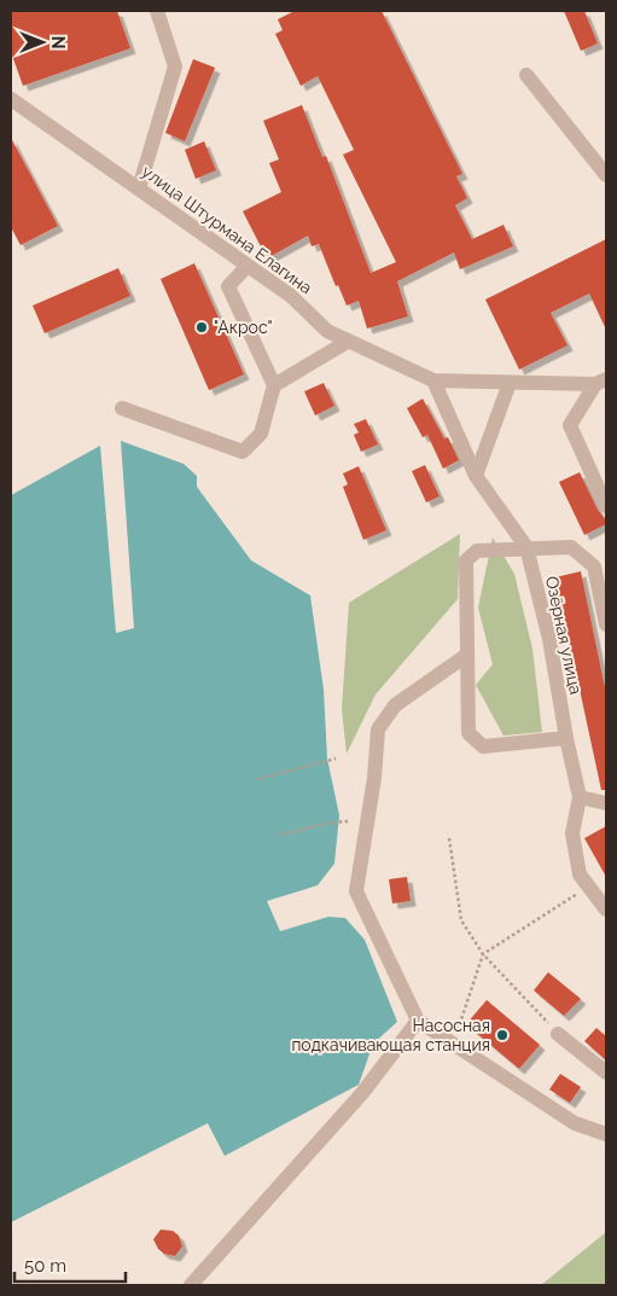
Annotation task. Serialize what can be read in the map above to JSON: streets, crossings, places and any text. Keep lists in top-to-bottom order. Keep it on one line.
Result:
{"streets":{"street":["улица Штурмана Елагина","Озёрная улица"]},"crossings":[["улица Штурмана Елагина","Озёрная улица"]],"places":["\"Акрос\"","Насосная подкачивающая станция"],"scale_bar":"50 m","north":"right"}
